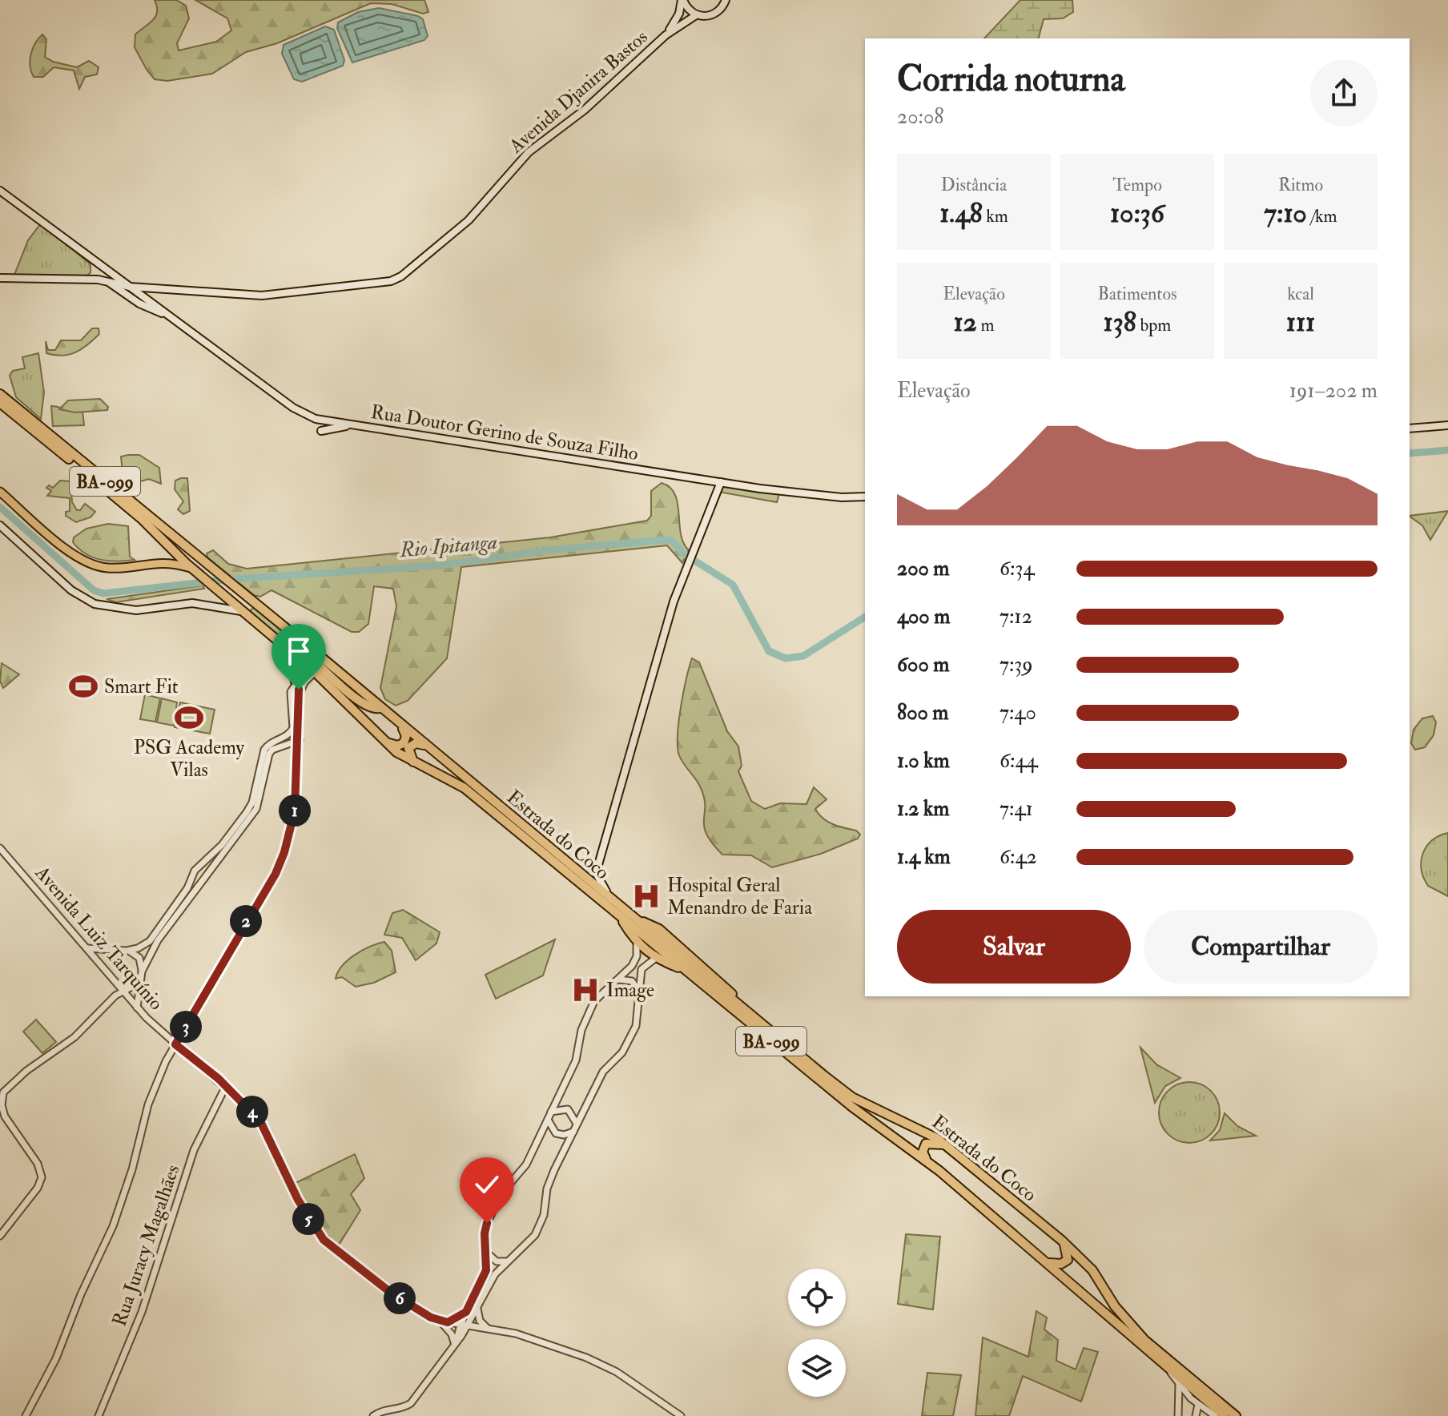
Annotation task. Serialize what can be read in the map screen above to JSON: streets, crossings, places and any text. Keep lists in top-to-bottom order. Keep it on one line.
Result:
{"streets":{"highway":["BA-099","Estrada do Coco"],"main road":["Avenida Djanira Bastos","Rua Doutor Gerino de Souza Filho"],"street":["Avenida Luiz Tarquínio","Rua Juracy Magalhães"]},"crossings":[["Avenida Djanira Bastos","Rua Doutor Gerino de Souza Filho"],["BA-099","Estrada do Coco"],["Avenida Luiz Tarquínio","Rua Juracy Magalhães"]],"water":["Rio Ipitanga"],"places":{"sports":["Smart Fit","PSG Academy Vilas"],"hospital":["Hospital Geral Menandro de Faria","Image"]},"page":{"heading":["Corrida noturna","20:08"],"stats":[["Distância","1.48 km"],["Tempo","10:36"],["Ritmo","7:10 /km"],["Elevação","12 m"],["Batimentos","138 bpm"],["kcal","111"]],"chart":["Elevação","191–202 m"],"list":[{"name":"200 m","note":"6:34"},{"name":"400 m","note":"7:12"},{"name":"600 m","note":"7:39"},{"name":"800 m","note":"7:40"},{"name":"1.0 km","note":"6:44"},{"name":"1.2 km","note":"7:41"},{"name":"1.4 km","note":"6:42"}],"pins":["1","2","3","4","5","6"],"buttons":["Salvar","Compartilhar"]}}
